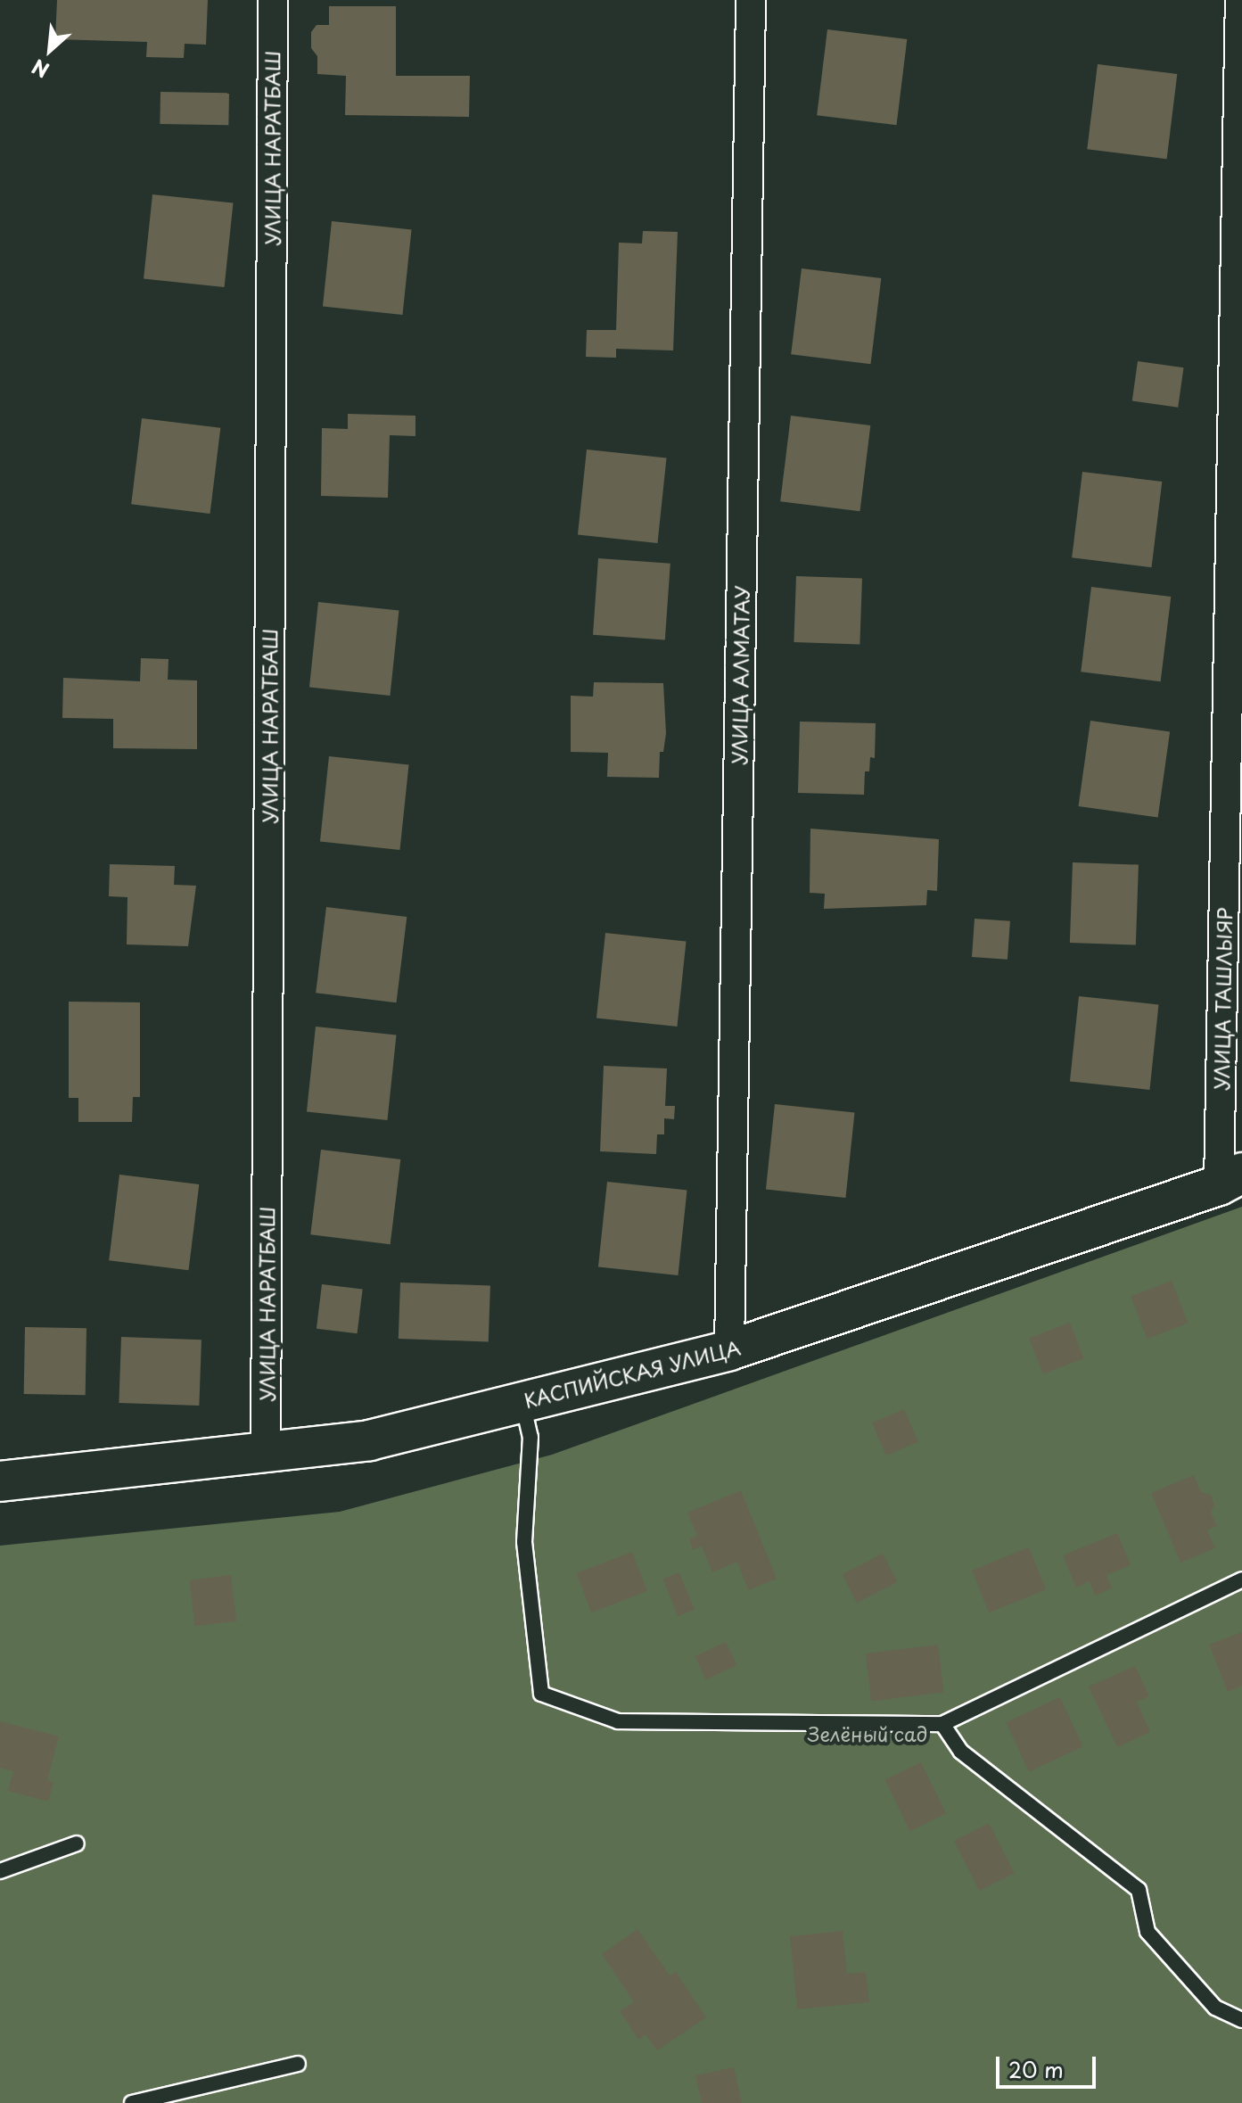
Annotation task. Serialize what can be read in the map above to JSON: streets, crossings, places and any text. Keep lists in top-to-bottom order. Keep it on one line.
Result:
{"streets":{"street":["УЛИЦА НАРАТБАШ","УЛИЦА АЛМАТАУ","УЛИЦА ТАШЛЫЯР","КАСПИЙСКАЯ УЛИЦА"]},"crossings":[["УЛИЦА НАРАТБАШ","КАСПИЙСКАЯ УЛИЦА"],["УЛИЦА АЛМАТАУ","КАСПИЙСКАЯ УЛИЦА"],["УЛИЦА ТАШЛЫЯР","КАСПИЙСКАЯ УЛИЦА"]],"parks":["Зелёный сад"],"scale_bar":"20 m","north":"bottom left"}
